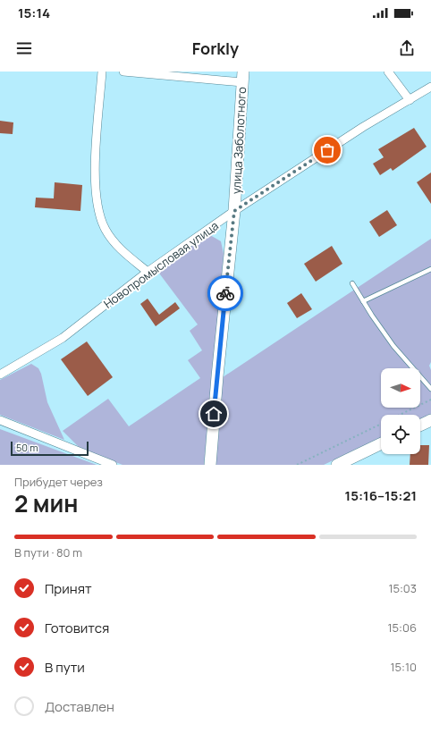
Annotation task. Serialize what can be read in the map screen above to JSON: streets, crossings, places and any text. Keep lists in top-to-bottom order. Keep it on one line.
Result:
{"streets":{"street":["улица Заболотного","Новопромысловая улица"]},"crossings":[["улица Заболотного","Новопромысловая улица"]],"scale_bar":"50 m","north":"right","page":{"status":"15:14","header":"Forkly","scale":"50 m","heading":["2 мин","Прибудет через","15:16–15:21"],"bar":"В пути · 80 m","list":[["Принят","15:03"],["Готовится","15:06"],["В пути","15:10"],"Доставлен"]}}
